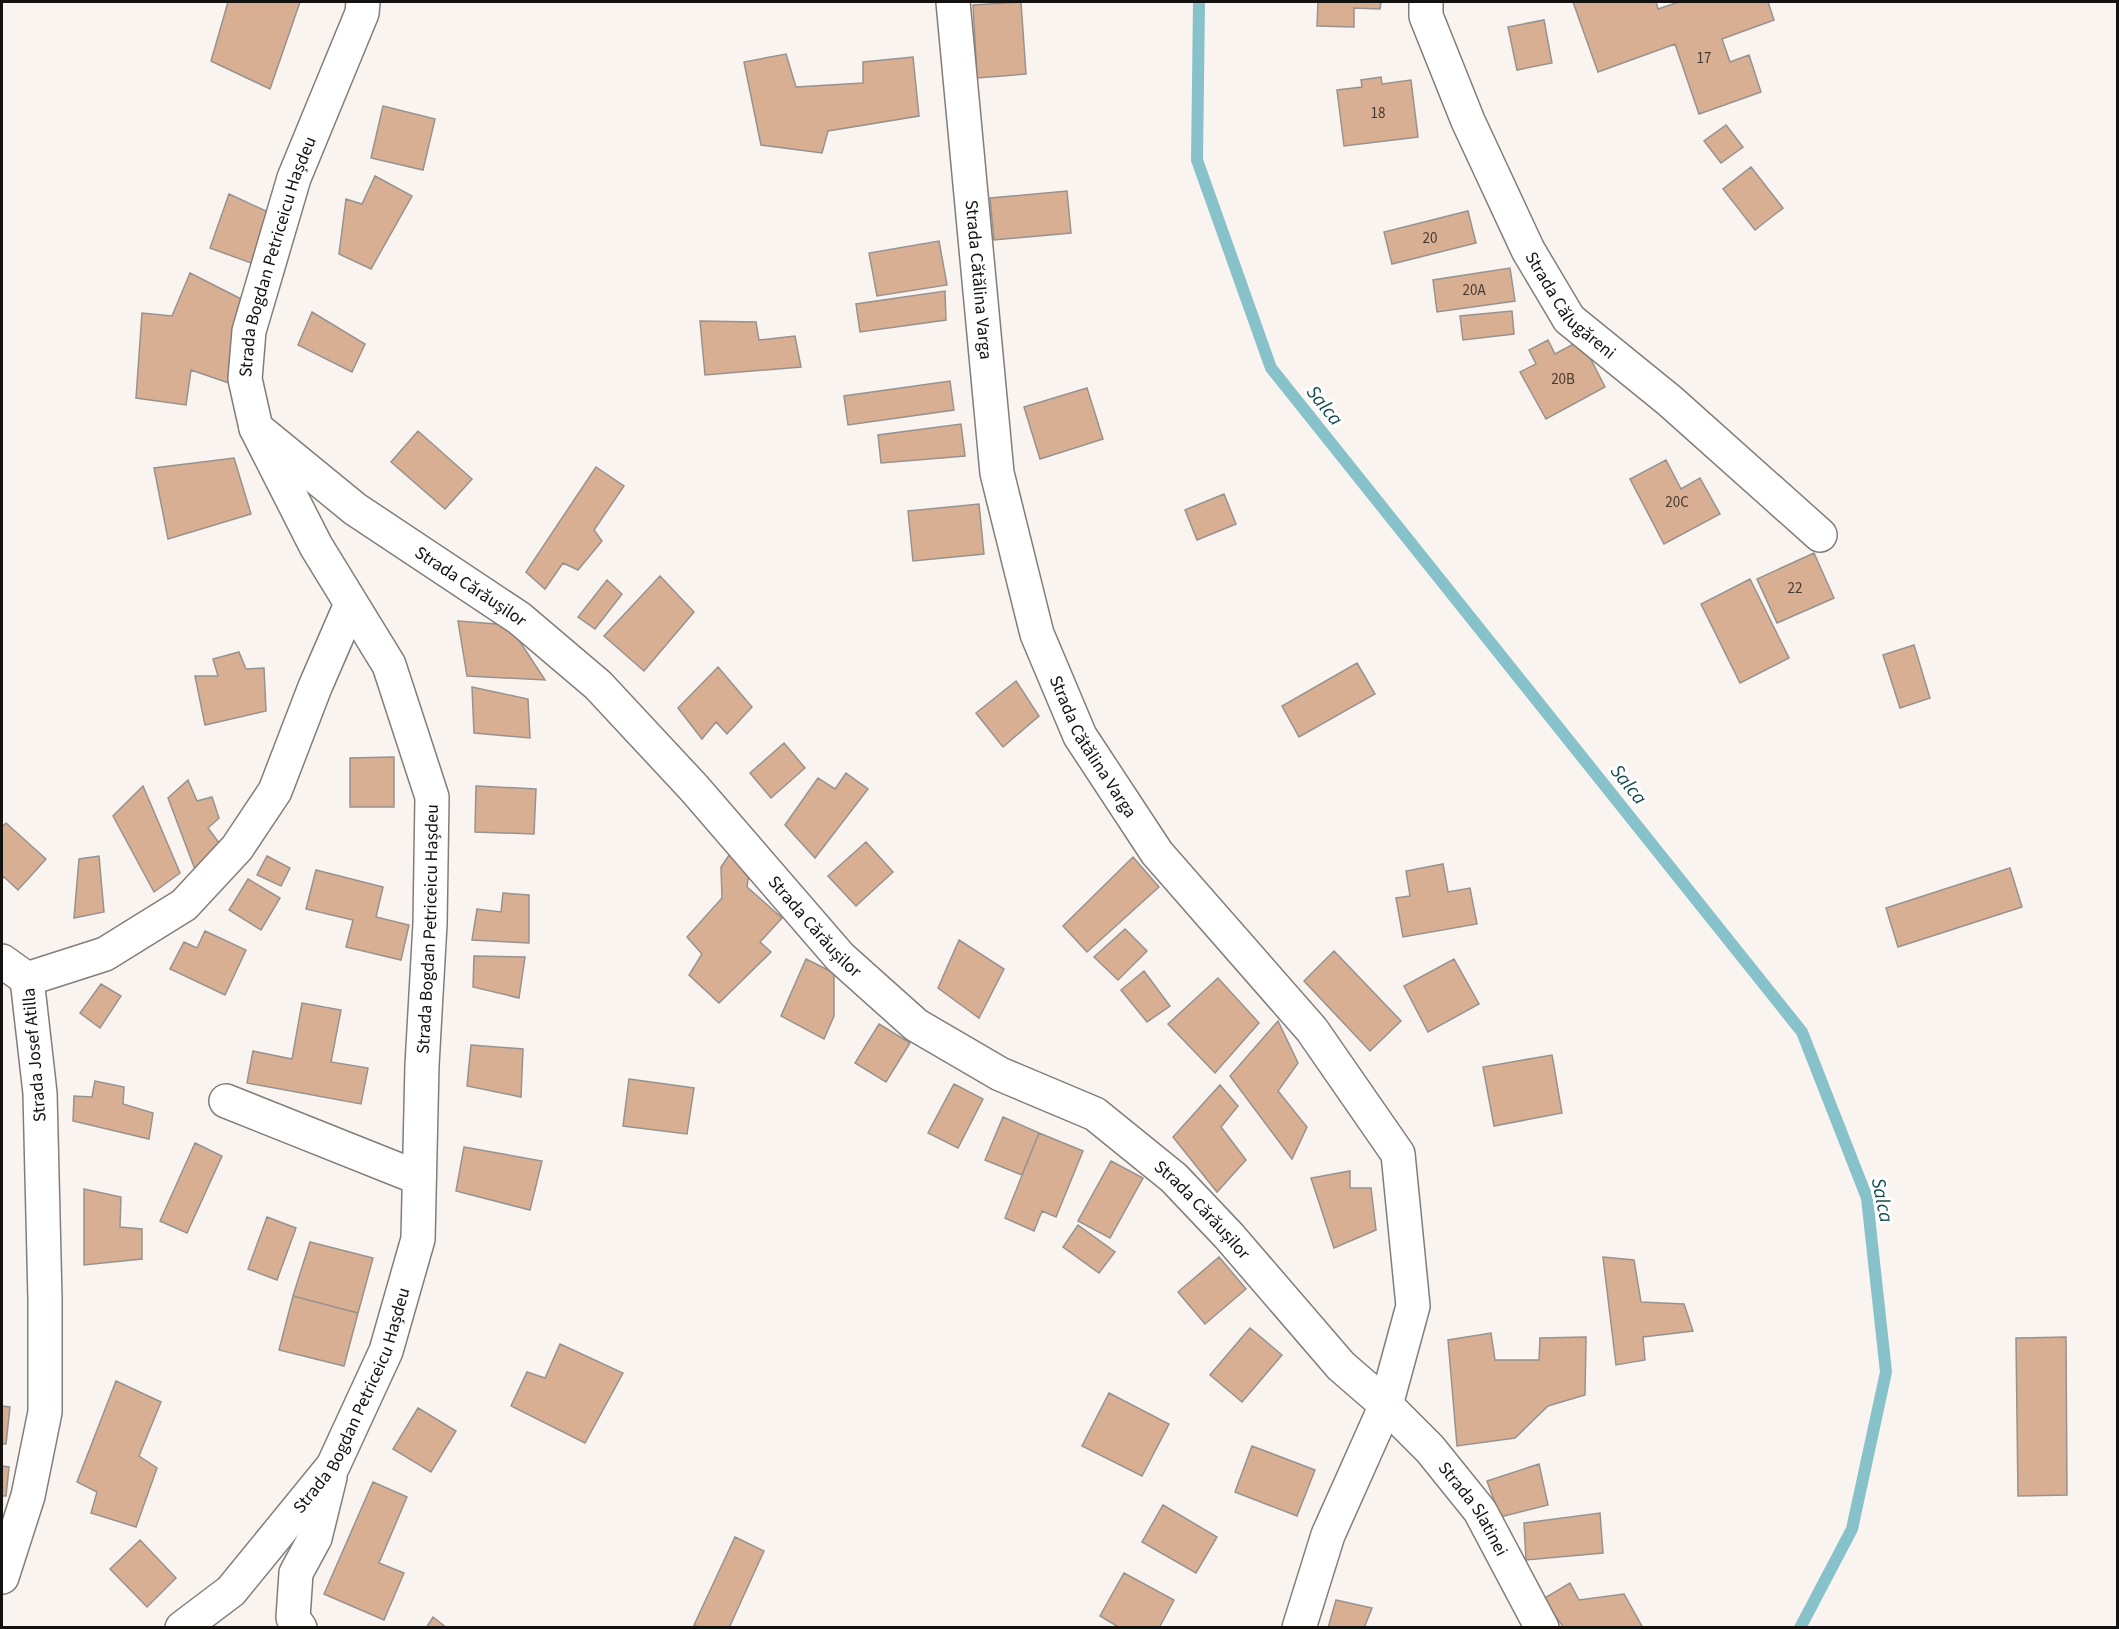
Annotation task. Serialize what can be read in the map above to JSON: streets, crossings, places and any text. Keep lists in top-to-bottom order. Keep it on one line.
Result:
{"streets":{"street":["Strada Bogdan Petriceicu Hașdeu","Strada Cătălina Varga","Strada Călugăreni","Strada Cărăușilor","Strada Josef Atilla","Strada Slatinei"]},"crossings":[["Strada Bogdan Petriceicu Hașdeu","Strada Cărăușilor"],["Strada Bogdan Petriceicu Hașdeu","Strada Josef Atilla"],["Strada Cătălina Varga","Strada Cărăușilor"],["Strada Cătălina Varga","Strada Slatinei"],["Strada Cărăușilor","Strada Slatinei"]],"water":["Salca"],"house_numbers":["17","18","20","20A","20B","20C","22"]}
